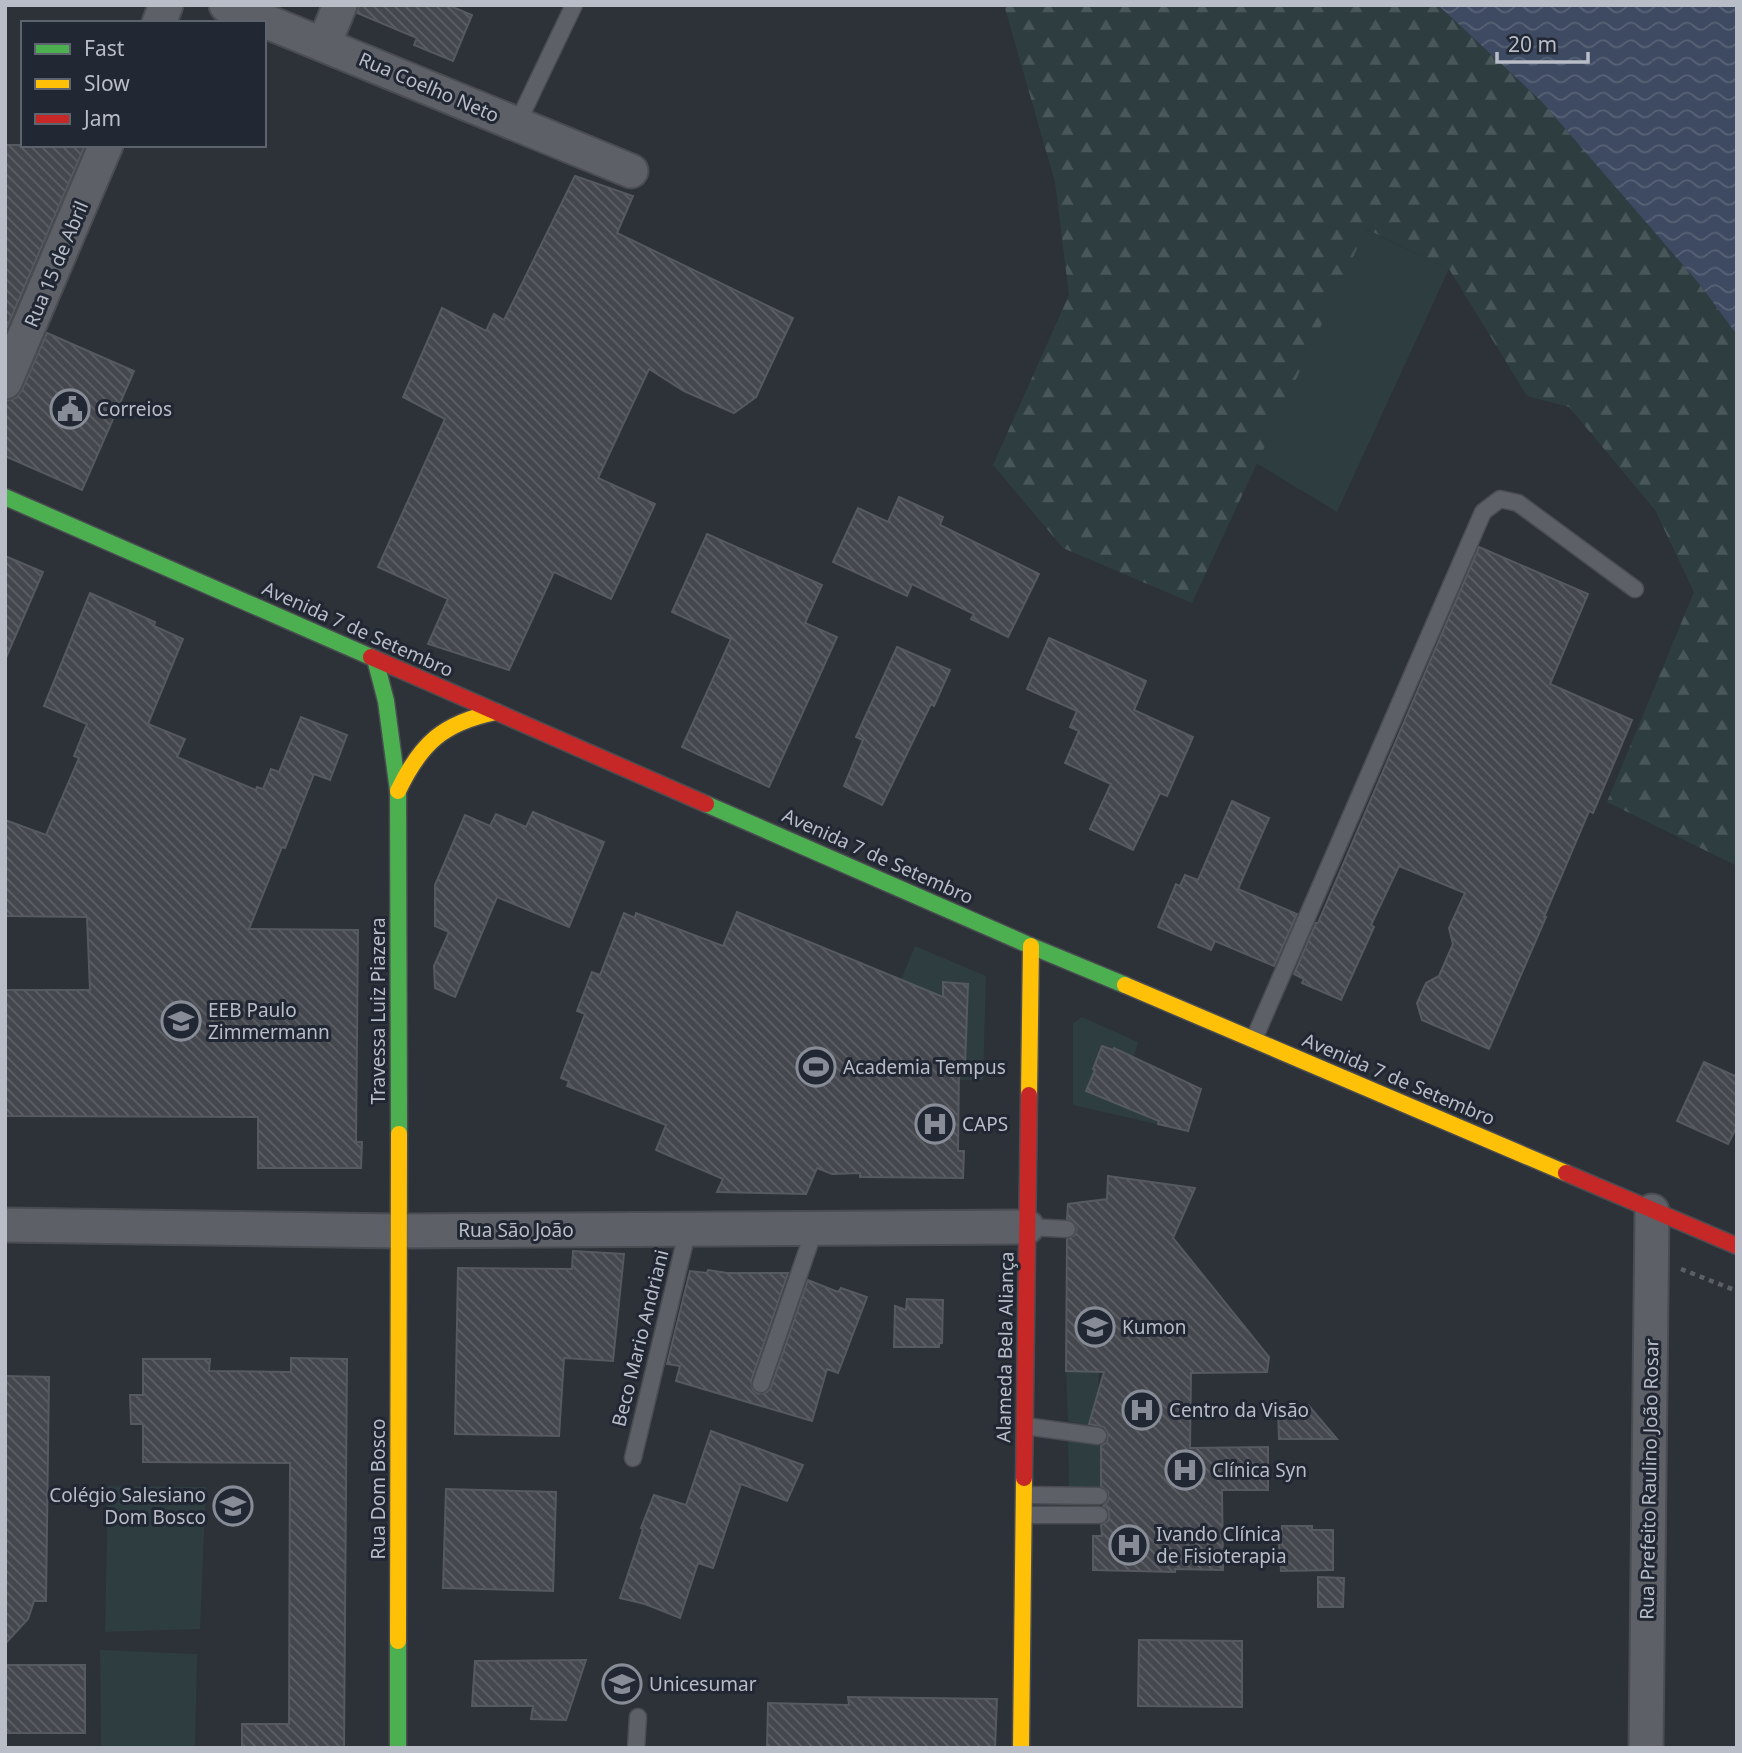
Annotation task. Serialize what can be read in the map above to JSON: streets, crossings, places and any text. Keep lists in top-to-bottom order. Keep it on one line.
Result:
{"streets":{"street":["Rua Coelho Neto","Rua 15 de Abril","Avenida 7 de Setembro","Travessa Luiz Piazera","Rua São João","Alameda Bela Aliança","Rua Prefeito Raulino João Rosar","Rua Dom Bosco"],"lane":["Beco Mario Andriani"]},"crossings":[["Avenida 7 de Setembro","Travessa Luiz Piazera"],["Avenida 7 de Setembro","Alameda Bela Aliança"],["Avenida 7 de Setembro","Rua Prefeito Raulino João Rosar"],["Travessa Luiz Piazera","Rua São João"],["Travessa Luiz Piazera","Rua Dom Bosco"],["Rua São João","Beco Mario Andriani"],["Rua São João","Alameda Bela Aliança"],["Rua São João","Rua Dom Bosco"]],"places":{"public building":["Correios"],"school or university":["EEB Paulo Zimmermann","Kumon","Colégio Salesiano Dom Bosco","Unicesumar"],"sports":["Academia Tempus"],"hospital":["CAPS","Centro da Visão","Clínica Syn","Ivando Clínica de Fisioterapia"]},"legend":["Fast","Slow","Jam"],"scale_bar":"20 m"}
